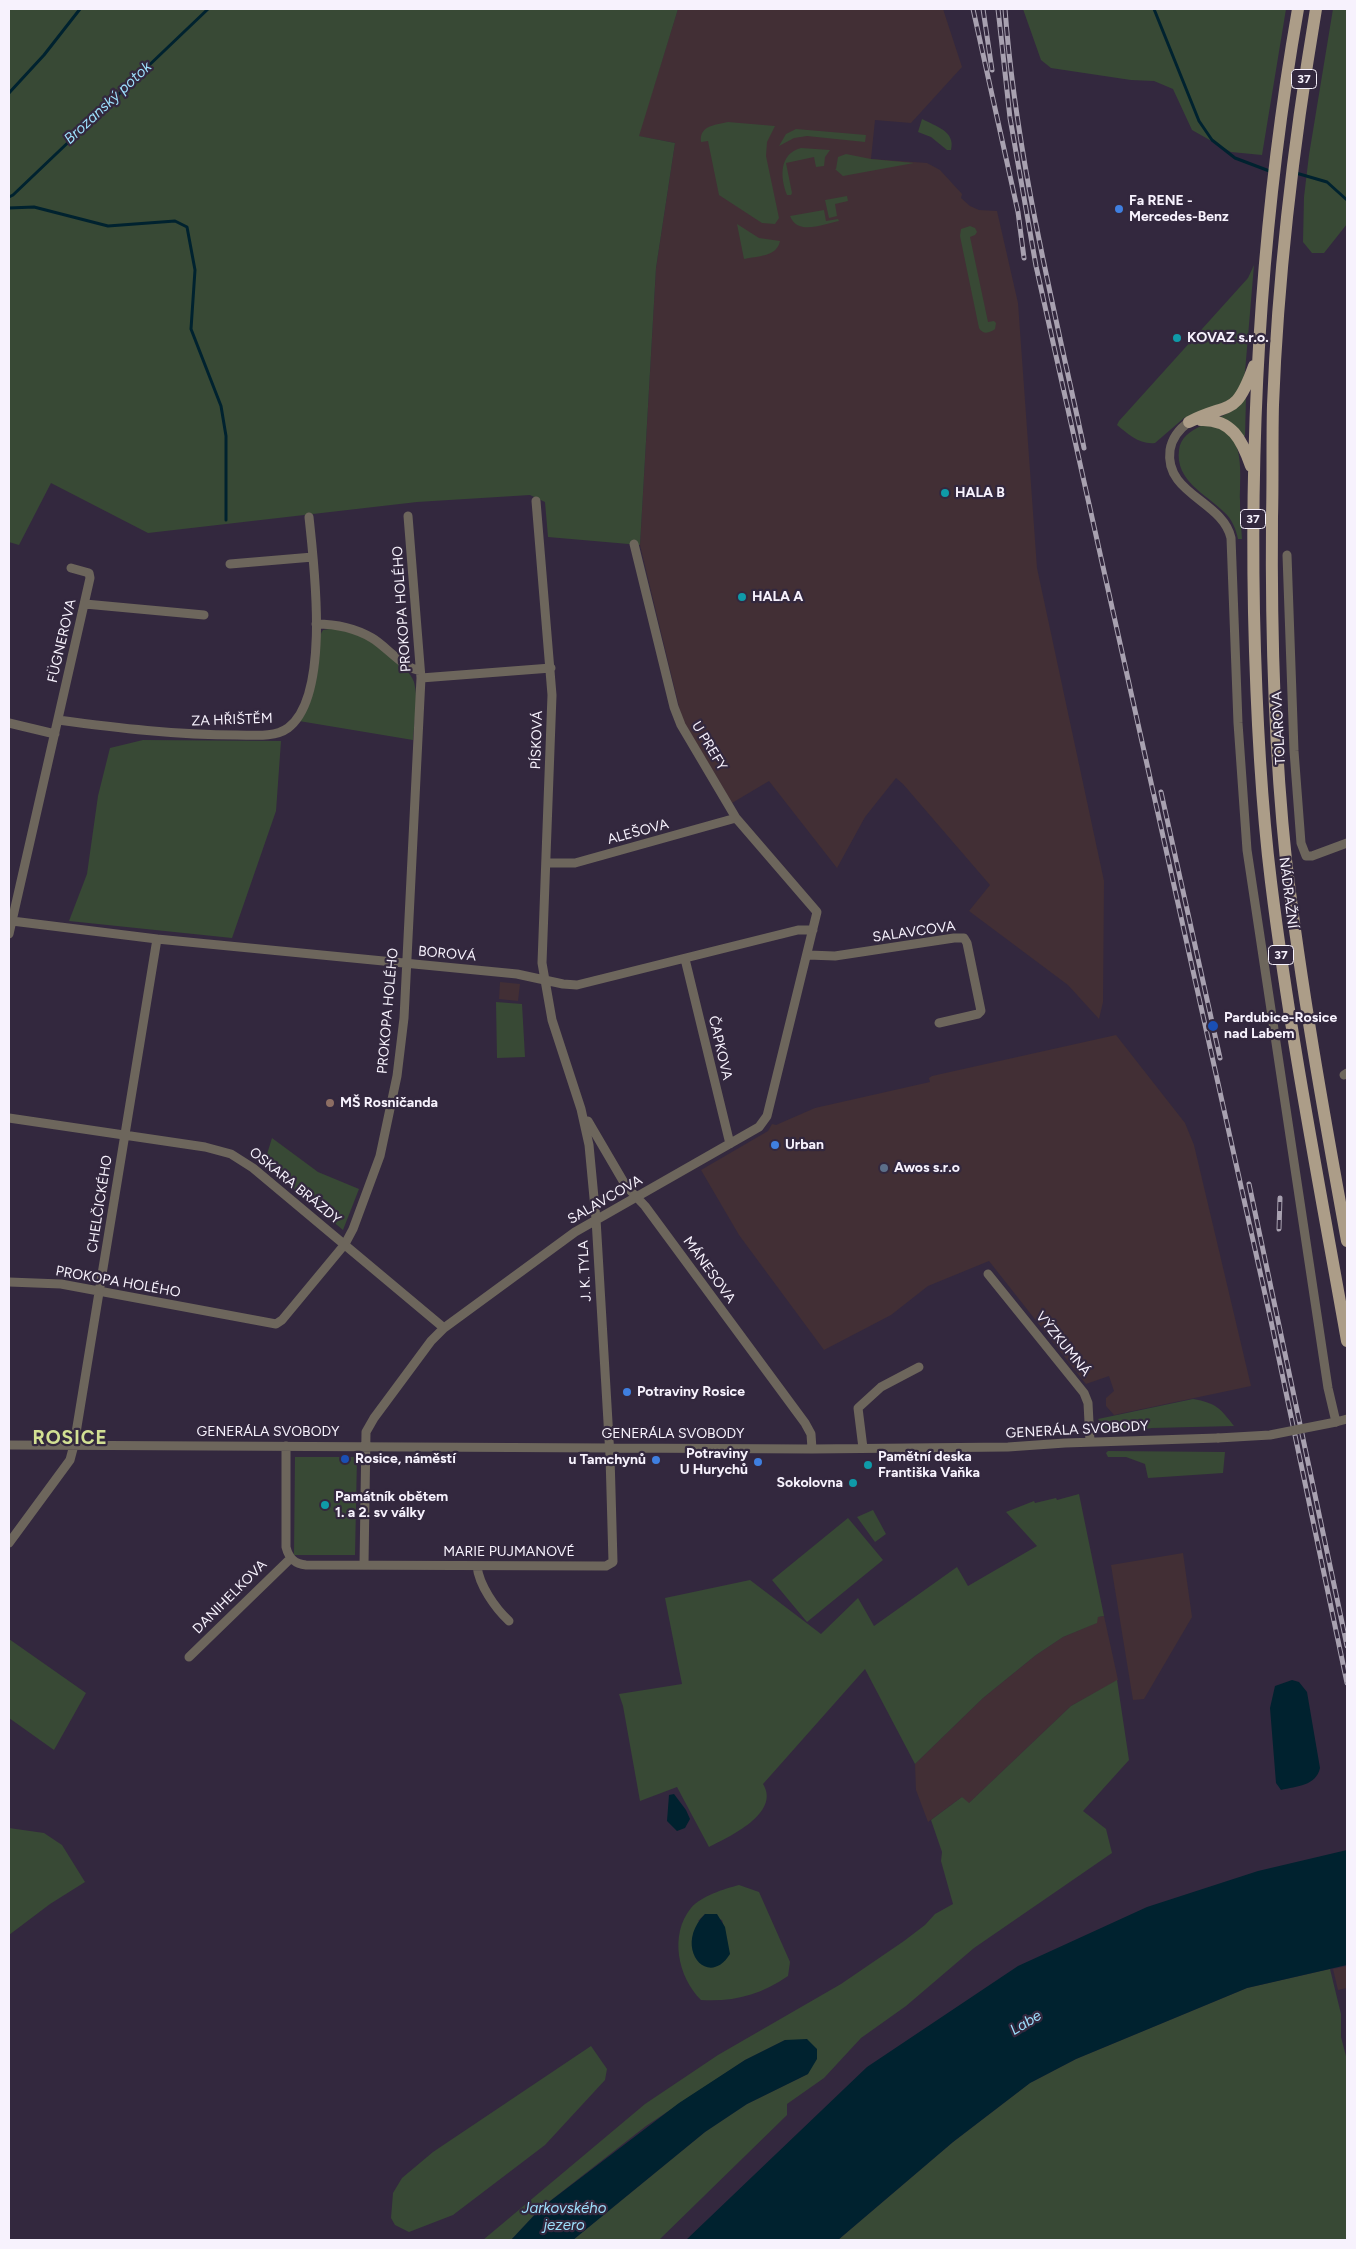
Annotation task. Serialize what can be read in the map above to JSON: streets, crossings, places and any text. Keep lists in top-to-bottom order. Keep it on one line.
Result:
{"streets":{"main road":["37","NÁDRAŽNÍ"],"street":["PROKOPA HOLÉHO","FÜGNEROVA","ZA HŘIŠTĚM","TOLAROVA","PÍSKOVÁ","U PREFY","ALEŠOVA","SALAVCOVA","BOROVÁ","ČAPKOVA","OSKARA BRÁZDY","CHELČICKÉHO","MÁNESOVA","J. K. TYLA","VÝZKUMNÁ","GENERÁLA SVOBODY","MARIE PUJMANOVÉ","DANIHELKOVA"]},"crossings":[["37","NÁDRAŽNÍ"],["PROKOPA HOLÉHO","BOROVÁ"],["PROKOPA HOLÉHO","OSKARA BRÁZDY"],["PROKOPA HOLÉHO","CHELČICKÉHO"],["FÜGNEROVA","ZA HŘIŠTĚM"],["FÜGNEROVA","BOROVÁ"],["PÍSKOVÁ","ALEŠOVA"],["PÍSKOVÁ","BOROVÁ"],["PÍSKOVÁ","J. K. TYLA"],["U PREFY","ALEŠOVA"],["U PREFY","SALAVCOVA"],["U PREFY","BOROVÁ"],["SALAVCOVA","BOROVÁ"],["SALAVCOVA","ČAPKOVA"],["SALAVCOVA","OSKARA BRÁZDY"],["SALAVCOVA","MÁNESOVA"],["SALAVCOVA","J. K. TYLA"],["SALAVCOVA","GENERÁLA SVOBODY"],["SALAVCOVA","MARIE PUJMANOVÉ"],["BOROVÁ","ČAPKOVA"],["BOROVÁ","CHELČICKÉHO"],["BOROVÁ","J. K. TYLA"],["OSKARA BRÁZDY","CHELČICKÉHO"],["CHELČICKÉHO","GENERÁLA SVOBODY"],["MÁNESOVA","J. K. TYLA"],["MÁNESOVA","GENERÁLA SVOBODY"],["J. K. TYLA","GENERÁLA SVOBODY"],["J. K. TYLA","MARIE PUJMANOVÉ"],["VÝZKUMNÁ","GENERÁLA SVOBODY"],["GENERÁLA SVOBODY","MARIE PUJMANOVÉ"],["MARIE PUJMANOVÉ","DANIHELKOVA"]],"districts":["ROSICE"],"water":["Brozanský potok","Labe","Jarkovského jezero"],"places":["Fa RENE - Mercedes-Benz","KOVAZ s.r.o.","HALA B","HALA A","Pardubice-Rosice nad Labem","MŠ Rosničanda","Urban","Awos s.r.o","Potraviny Rosice","Rosice, náměstí","u Tamchynů","Potraviny U Hurychů","Pamětní deska Františka Vaňka","Sokolovna","Památník obětem 1. a 2. sv války"]}
